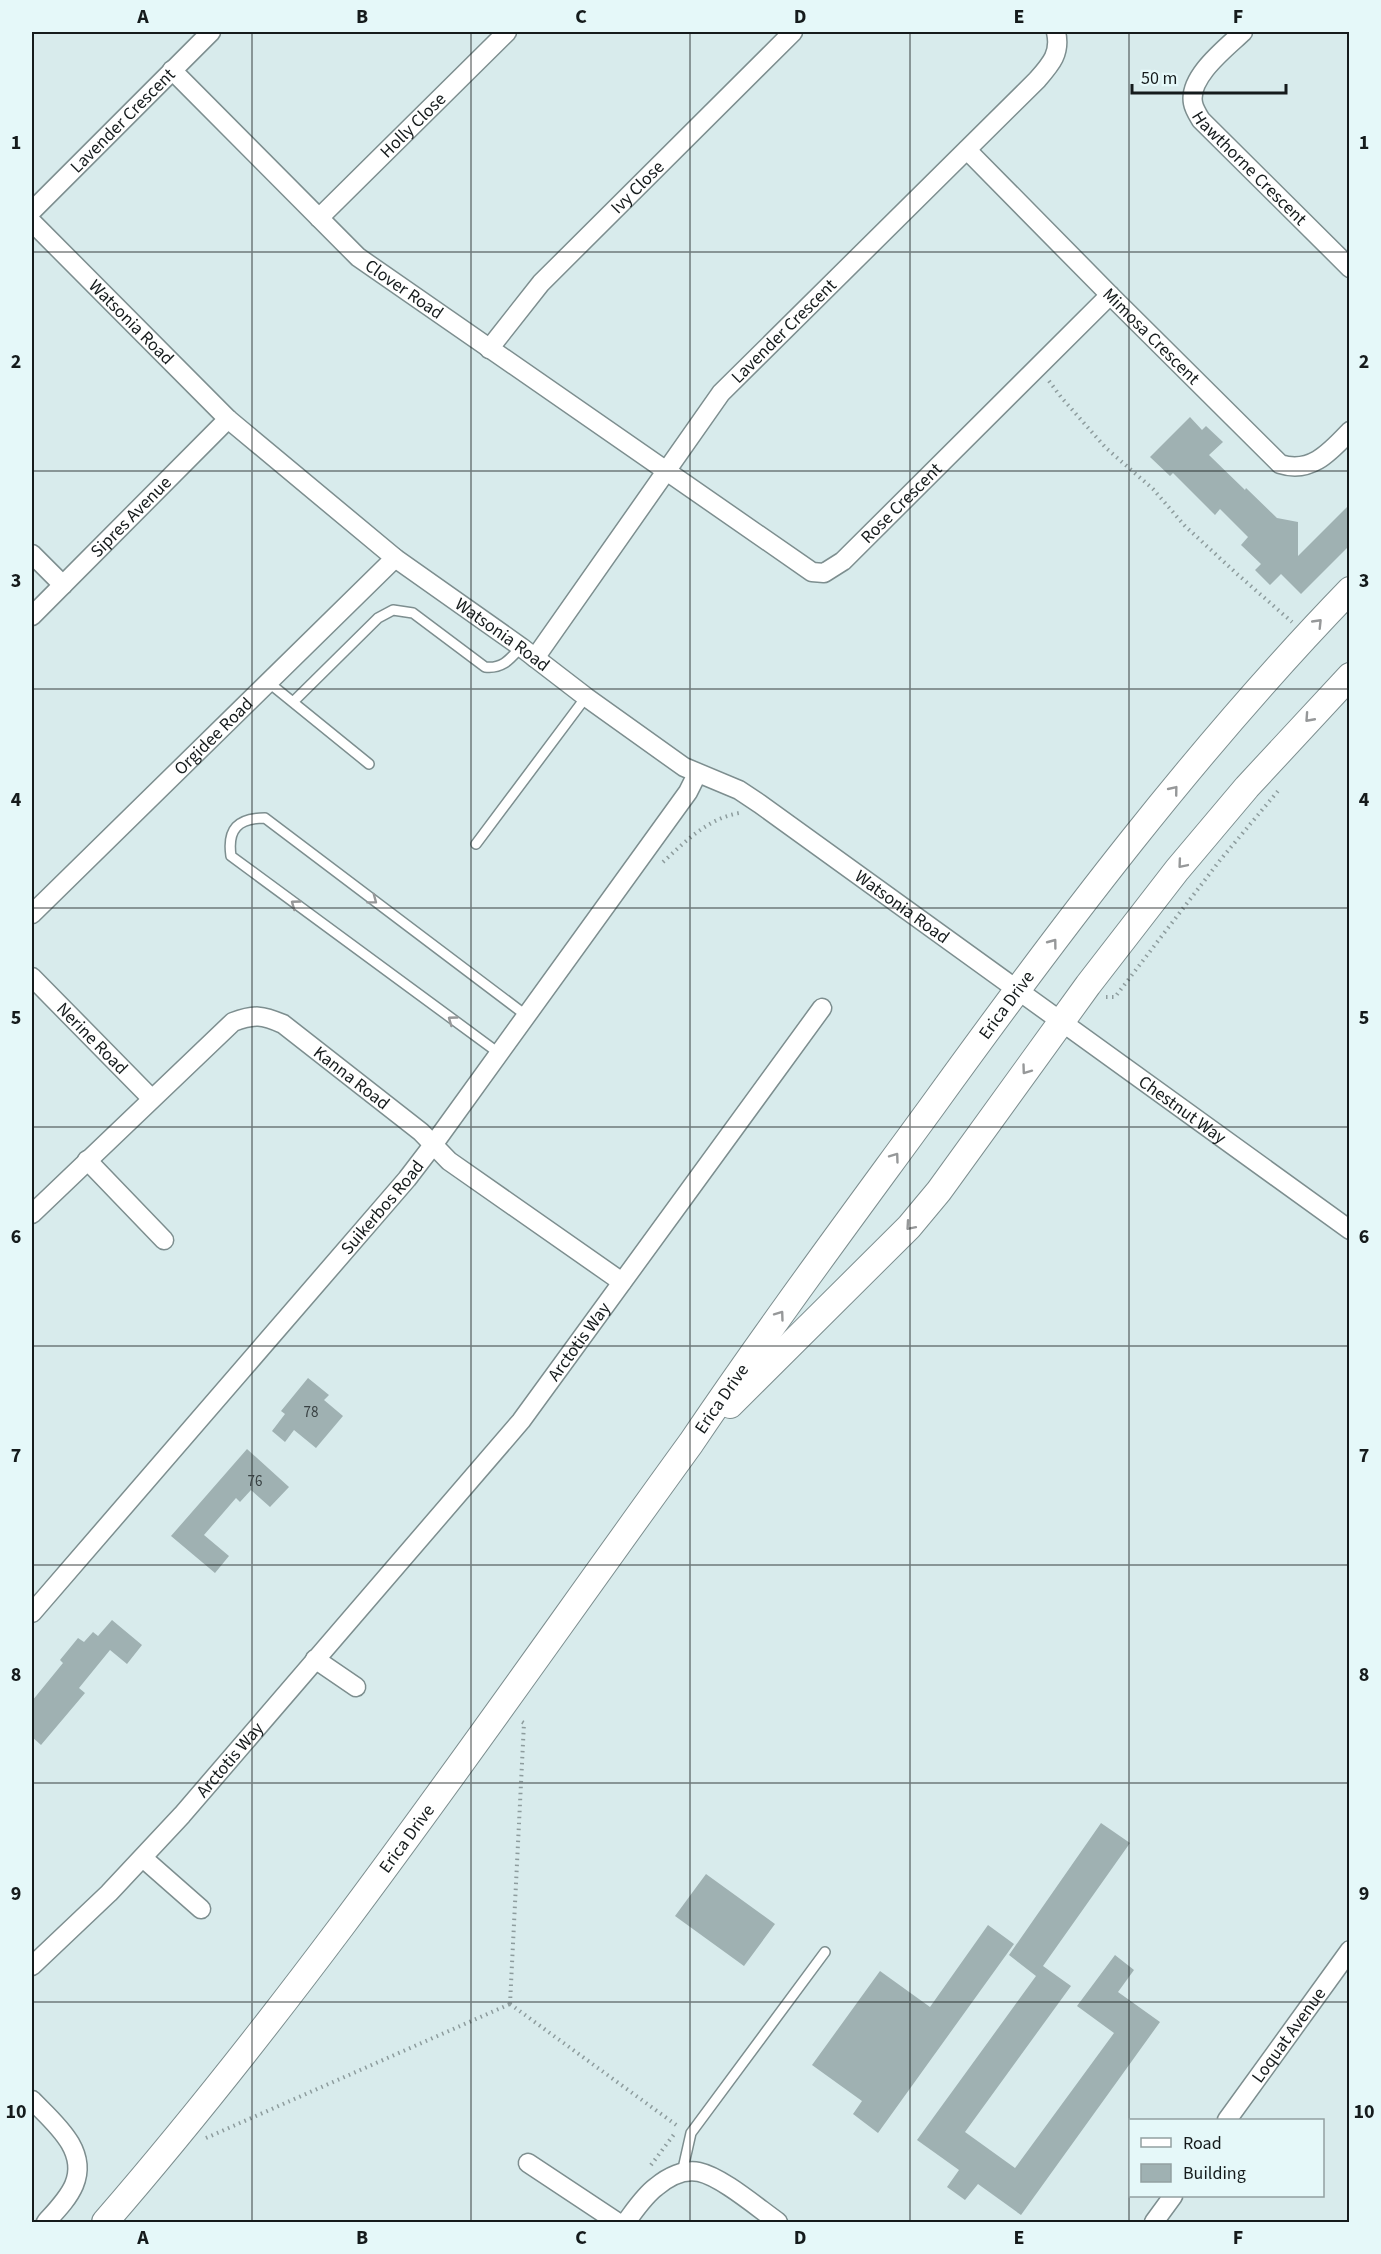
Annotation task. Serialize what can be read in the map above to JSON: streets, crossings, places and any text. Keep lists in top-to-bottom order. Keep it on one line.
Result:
{"streets":{"main road":["Erica Drive"],"street":["Lavender Crescent","Holly Close","Hawthorne Crescent","Ivy Close","Clover Road","Watsonia Road","Mimosa Crescent","Rose Crescent","Sipres Avenue","Orgidee Road","Nerine Road","Kanna Road","Chestnut Way","Suikerbos Road","Arctotis Way","Loquat Avenue"]},"crossings":[["Lavender Crescent","Clover Road"],["Lavender Crescent","Watsonia Road"],["Lavender Crescent","Mimosa Crescent"],["Lavender Crescent","Rose Crescent"],["Holly Close","Clover Road"],["Ivy Close","Clover Road"],["Clover Road","Rose Crescent"],["Watsonia Road","Sipres Avenue"],["Watsonia Road","Orgidee Road"],["Watsonia Road","Erica Drive"],["Watsonia Road","Chestnut Way"],["Watsonia Road","Suikerbos Road"],["Mimosa Crescent","Rose Crescent"],["Erica Drive","Chestnut Way"],["Nerine Road","Kanna Road"],["Kanna Road","Suikerbos Road"],["Kanna Road","Arctotis Way"]],"house_numbers":["78","76"],"legend":["Road","Building"],"scale_bar":"50 m","grid":{"columns":["A","B","C","D","E","F"],"rows":["1","2","3","4","5","6","7","8","9","10"]}}
